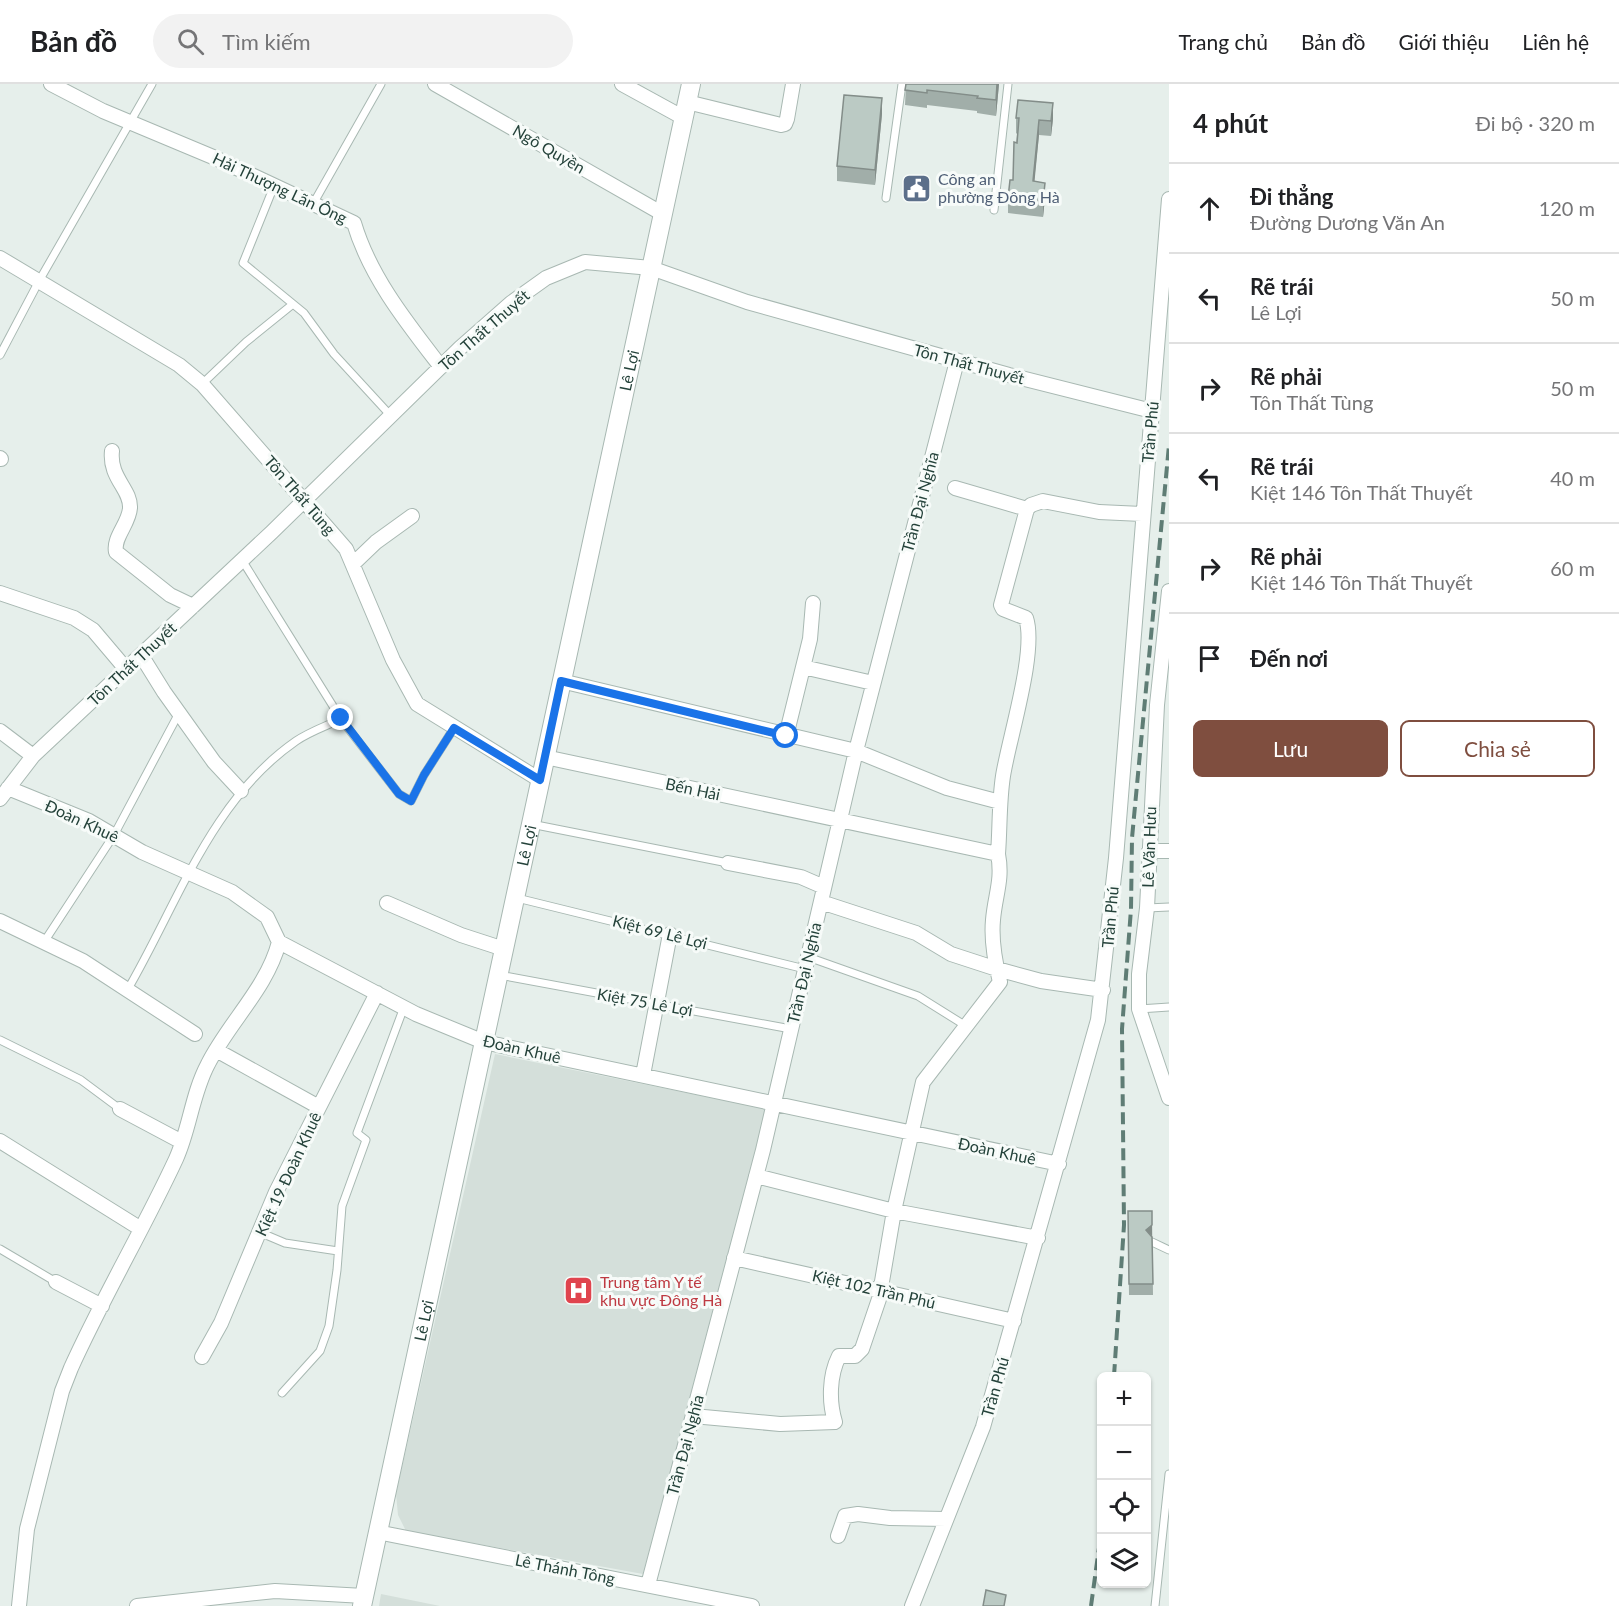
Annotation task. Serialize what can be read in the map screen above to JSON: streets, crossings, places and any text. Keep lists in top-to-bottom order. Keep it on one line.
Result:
{"streets":{"street":["Ngô Quyền","Hải Thượng Lãn Ông","Tôn Thất Thuyết","Lê Lợi","Trần Phú","Tôn Thất Tùng","Trần Đại Nghĩa","Bến Hải","Đoàn Khuê","Lê Văn Hưu","Kiệt 19 Đoàn Khuê","Kiệt 102 Trần Phú","Lê Thánh Tông"],"lane":["Kiệt 69 Lê Lợi","Kiệt 75 Lê Lợi"]},"crossings":[["Ngô Quyền","Lê Lợi"],["Hải Thượng Lãn Ông","Tôn Thất Thuyết"],["Tôn Thất Thuyết","Lê Lợi"],["Tôn Thất Thuyết","Trần Phú"],["Tôn Thất Thuyết","Tôn Thất Tùng"],["Tôn Thất Thuyết","Trần Đại Nghĩa"],["Tôn Thất Thuyết","Đoàn Khuê"],["Lê Lợi","Tôn Thất Tùng"],["Lê Lợi","Bến Hải"],["Lê Lợi","Đoàn Khuê"],["Lê Lợi","Kiệt 69 Lê Lợi"],["Lê Lợi","Kiệt 75 Lê Lợi"],["Lê Lợi","Lê Thánh Tông"],["Trần Phú","Đoàn Khuê"],["Trần Phú","Kiệt 102 Trần Phú"],["Trần Đại Nghĩa","Bến Hải"],["Trần Đại Nghĩa","Đoàn Khuê"],["Trần Đại Nghĩa","Kiệt 69 Lê Lợi"],["Trần Đại Nghĩa","Kiệt 75 Lê Lợi"],["Trần Đại Nghĩa","Kiệt 102 Trần Phú"],["Trần Đại Nghĩa","Lê Thánh Tông"],["Đoàn Khuê","Kiệt 19 Đoàn Khuê"]],"places":{"public building":["Công an phường Đông Hà"],"hospital":["Trung tâm Y tế khu vực Đông Hà"]},"page":{"header":"Bản đồ","search":"Tìm kiếm","nav":["Trang chủ","Bản đồ","Giới thiệu","Liên hệ"],"heading":["4 phút","Đi bộ · 320 m"],"list":[["Đi thẳng","Đường Dương Văn An","120 m"],["Rẽ trái","Lê Lợi","50 m"],["Rẽ phải","Tôn Thất Tùng","50 m"],["Rẽ trái","Kiệt 146 Tôn Thất Thuyết","40 m"],["Rẽ phải","Kiệt 146 Tôn Thất Thuyết","60 m"],"Đến nơi"],"buttons":["Lưu","Chia sẻ"],"map_buttons":["+","−"]}}
